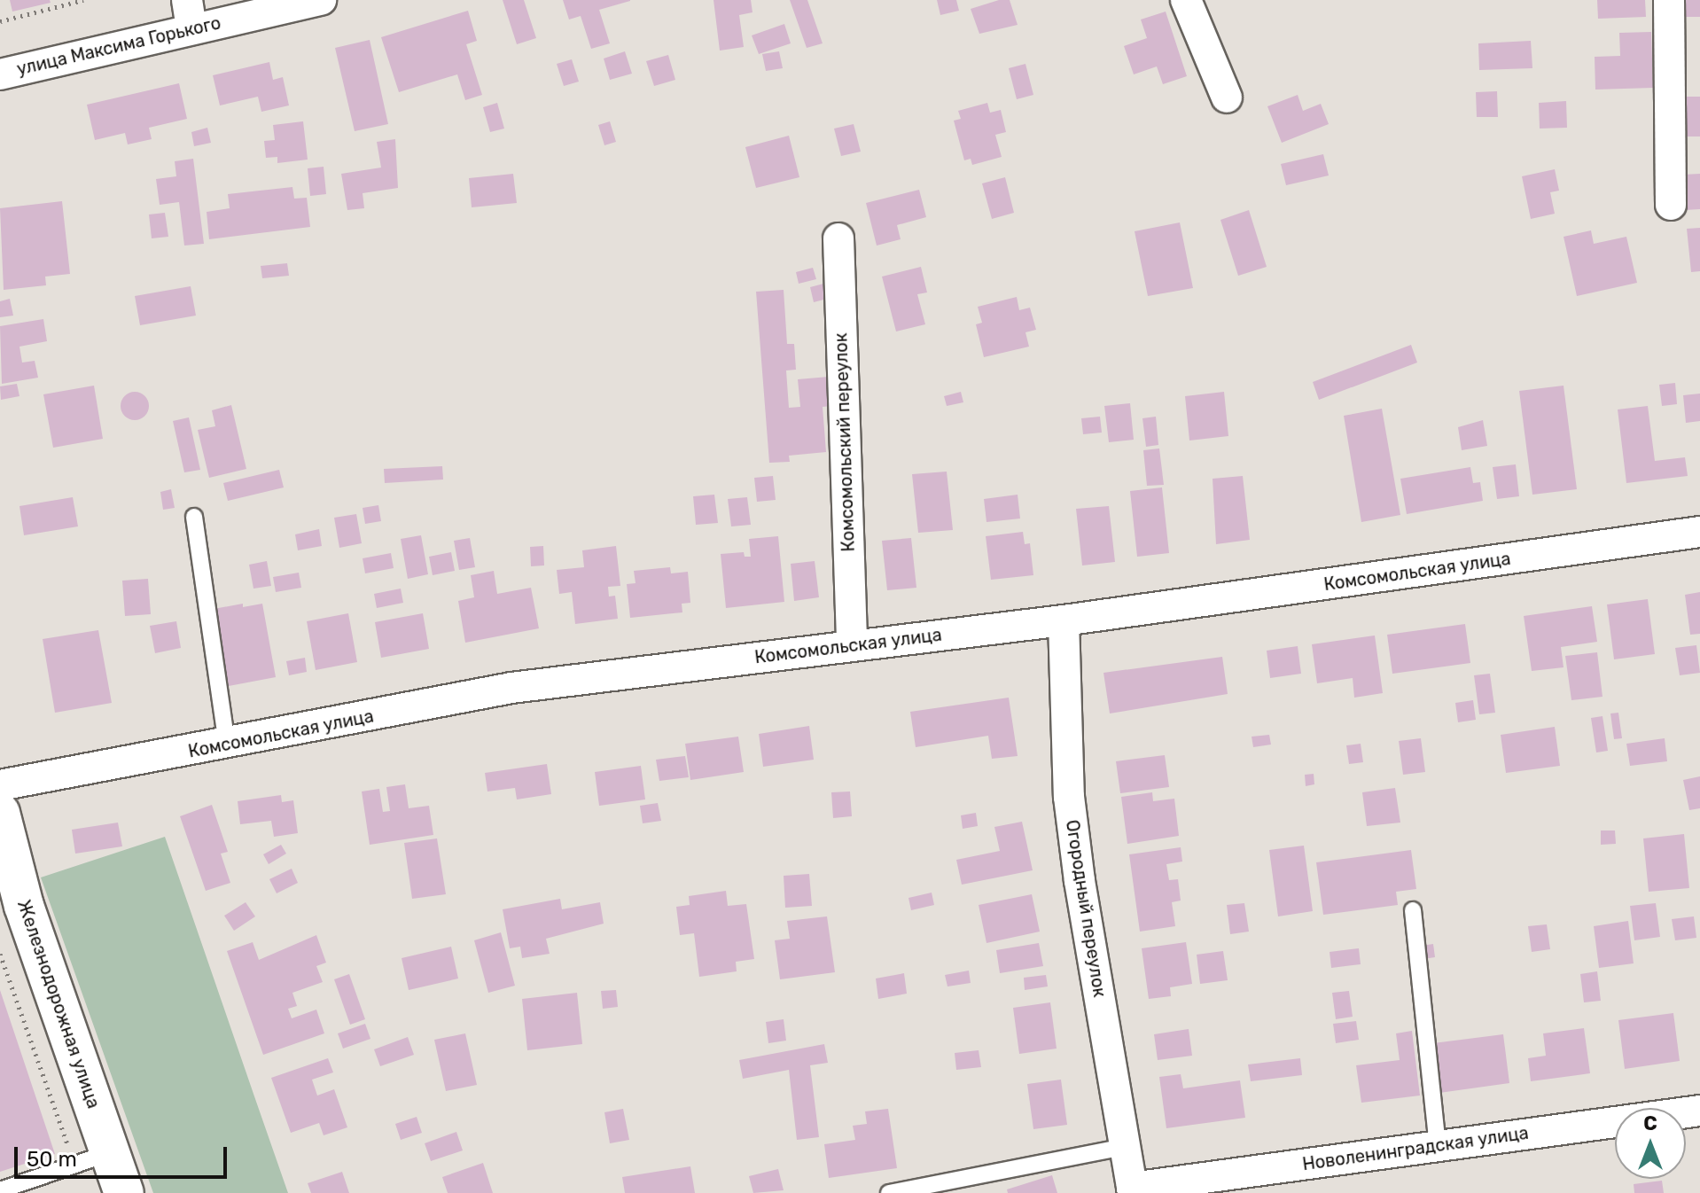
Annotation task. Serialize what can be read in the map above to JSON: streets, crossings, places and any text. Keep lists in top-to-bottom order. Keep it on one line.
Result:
{"streets":{"street":["улица Максима Горького","Комсомольский переулок","Комсомольская улица","Огородный переулок","Железнодорожная улица","Новоленинградская улица"]},"crossings":[["Комсомольский переулок","Комсомольская улица"],["Комсомольская улица","Огородный переулок"],["Огородный переулок","Новоленинградская улица"]],"scale_bar":"50 m","north":"top"}
